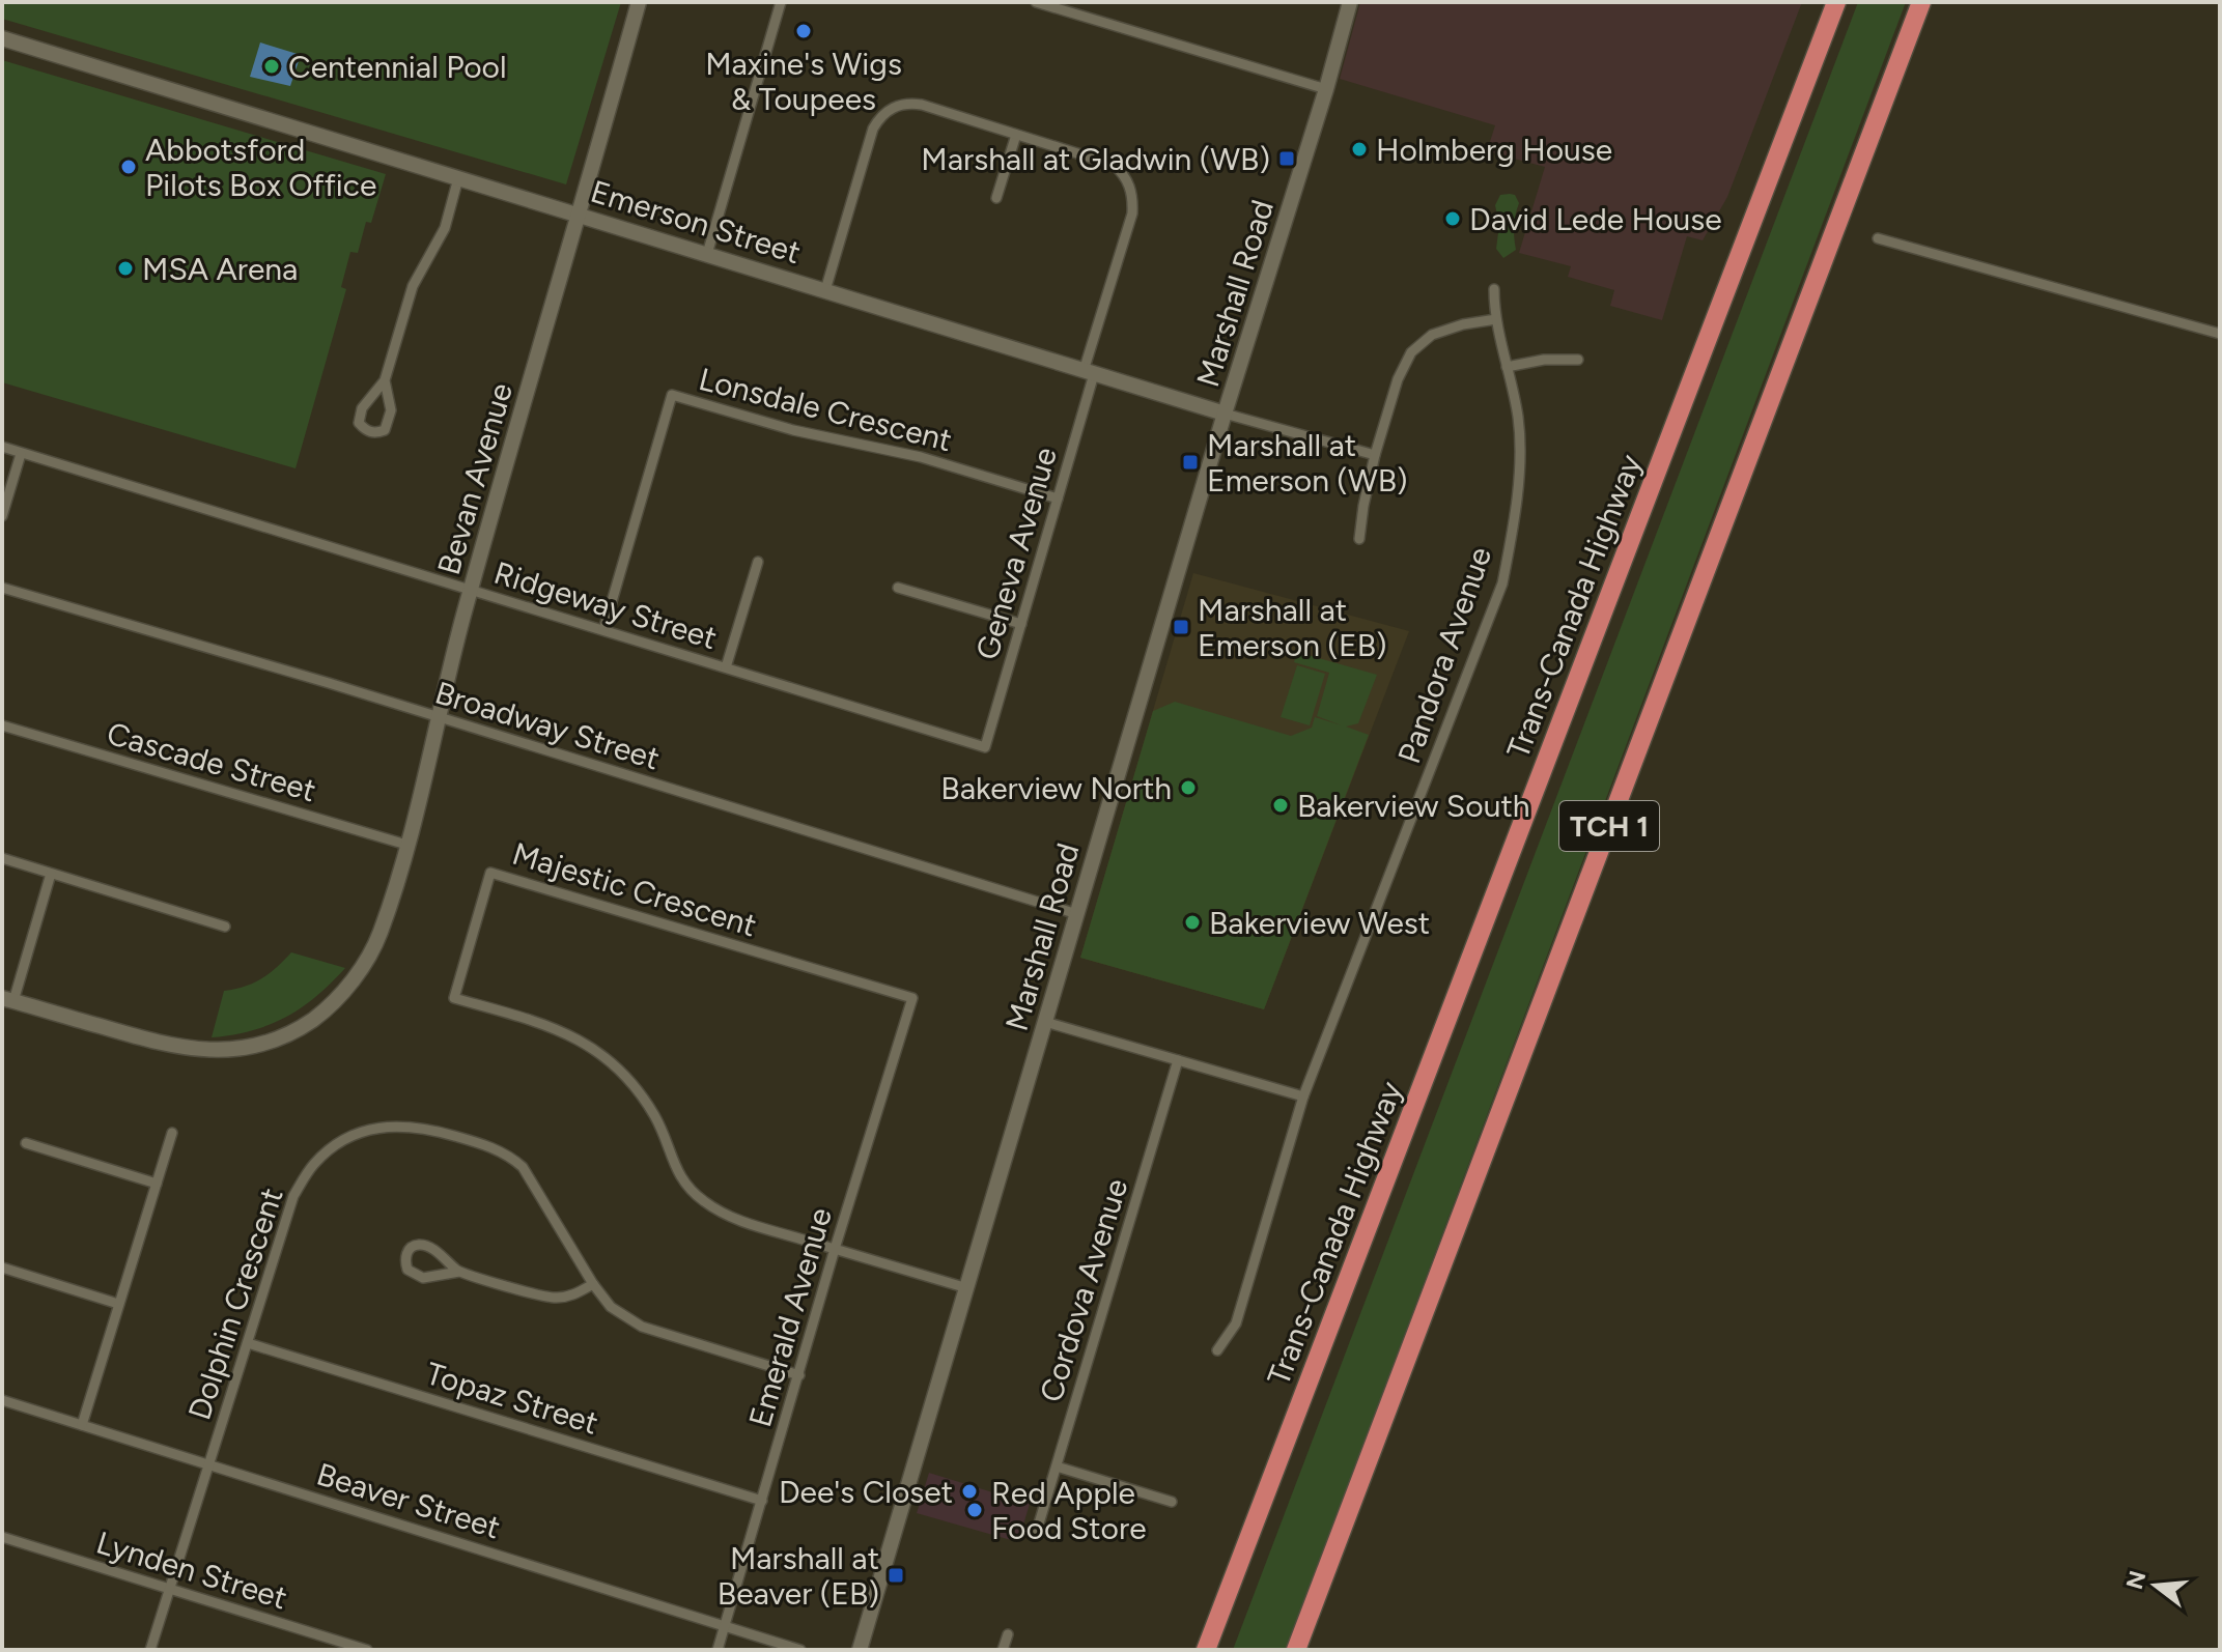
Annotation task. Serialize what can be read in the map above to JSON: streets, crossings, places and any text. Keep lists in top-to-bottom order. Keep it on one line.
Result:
{"streets":{"highway":["Trans-Canada Highway","TCH 1"],"main road":["Emerson Street","Marshall Road","Bevan Avenue"],"street":["Lonsdale Crescent","Geneva Avenue","Ridgeway Street","Pandora Avenue","Broadway Street","Cascade Street","Majestic Crescent","Cordova Avenue","Dolphin Crescent","Emerald Avenue","Topaz Street","Beaver Street","Lynden Street"]},"crossings":[["Emerson Street","Marshall Road"],["Emerson Street","Bevan Avenue"],["Emerson Street","Geneva Avenue"],["Marshall Road","Broadway Street"],["Marshall Road","Majestic Crescent"],["Lonsdale Crescent","Geneva Avenue"],["Lonsdale Crescent","Ridgeway Street"],["Bevan Avenue","Ridgeway Street"],["Bevan Avenue","Broadway Street"],["Bevan Avenue","Cascade Street"],["Geneva Avenue","Ridgeway Street"],["Majestic Crescent","Emerald Avenue"],["Dolphin Crescent","Emerald Avenue"],["Dolphin Crescent","Topaz Street"],["Dolphin Crescent","Beaver Street"],["Dolphin Crescent","Lynden Street"],["Emerald Avenue","Topaz Street"],["Emerald Avenue","Beaver Street"]],"places":{"other":["Maxine's Wigs & Toupees","Centennial Pool","Holmberg House","Abbotsford Pilots Box Office","David Lede House","MSA Arena","Bakerview North","Bakerview South","Bakerview West","Dee's Closet","Red Apple Food Store"],"transit":["Marshall at Gladwin (WB)","Marshall at Emerson (WB)","Marshall at Emerson (EB)","Marshall at Beaver (EB)"]},"north":"left"}
